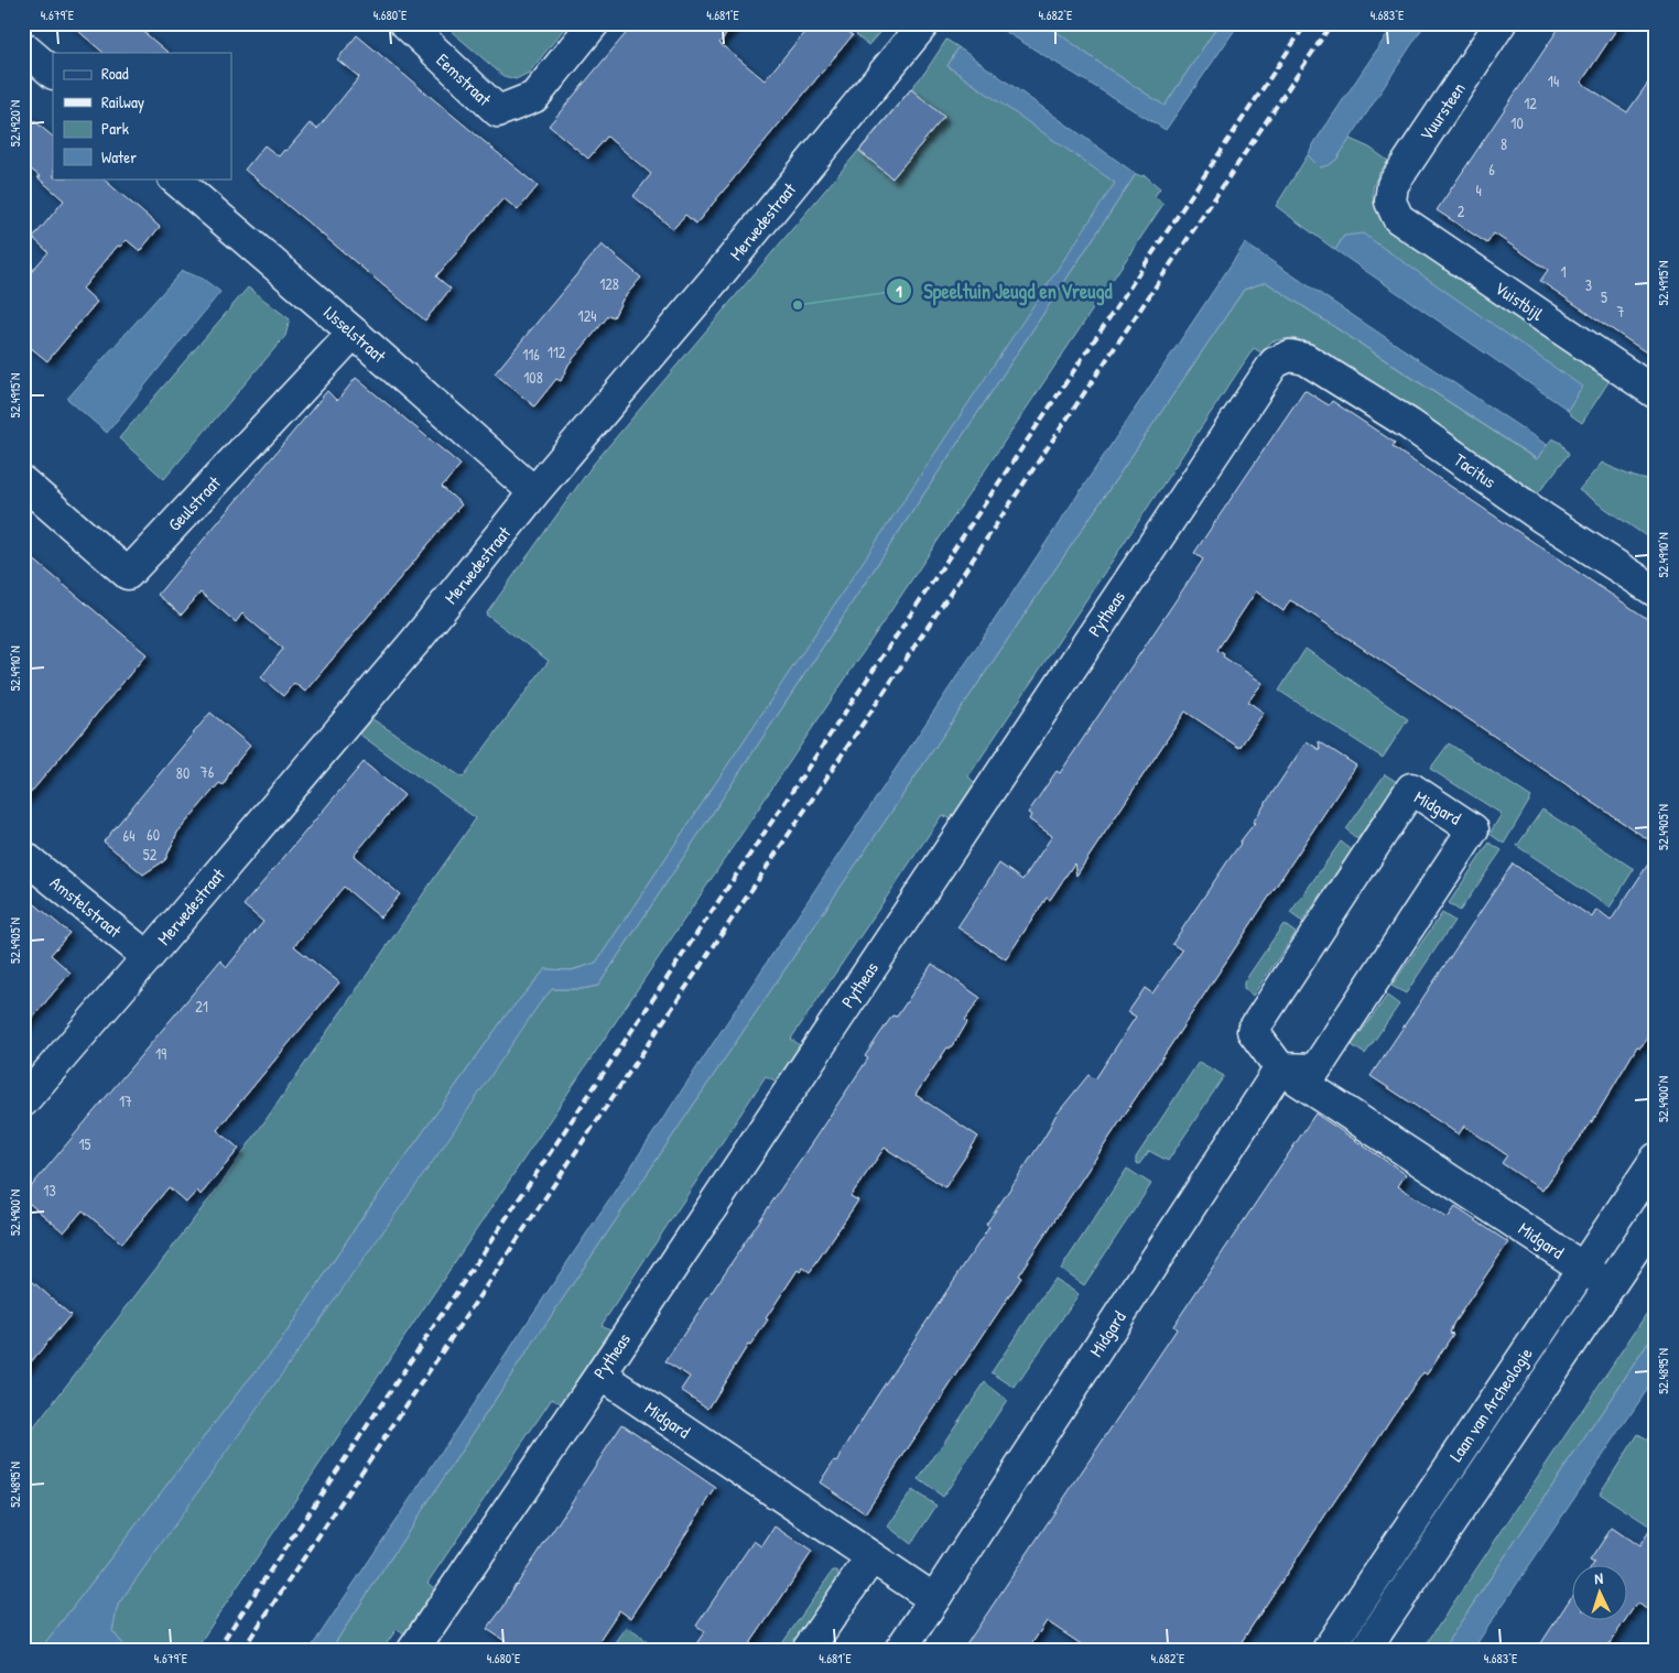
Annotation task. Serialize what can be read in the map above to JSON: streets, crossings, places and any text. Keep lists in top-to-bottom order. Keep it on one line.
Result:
{"streets":{"street":["Eemstraat","Vuursteen","Merwedestraat","Vuistbijl","IJsselstraat","Tacitus","Geulstraat","Pytheas","Midgard","Amstelstraat","Laan van Archeologie"]},"crossings":[["Vuursteen","Vuistbijl"],["Merwedestraat","IJsselstraat"],["Merwedestraat","Amstelstraat"],["IJsselstraat","Geulstraat"],["Tacitus","Pytheas"],["Pytheas","Midgard"],["Midgard","Laan van Archeologie"]],"places":["Speeltuin Jeugd en Vreugd"],"house_numbers":["14","12","10","8","6","4","2","1","128","3","5","7","124","112","116","108","76","80","60","64","52","21","19","17","15","13"],"legend":["Road","Railway","Park","Water"],"north":"top","coordinates":["4.679°E","4.680°E","4.681°E","4.682°E","4.683°E","52.4920°N","52.4915°N","52.4910°N","52.4905°N","52.4900°N","52.4895°N"]}
